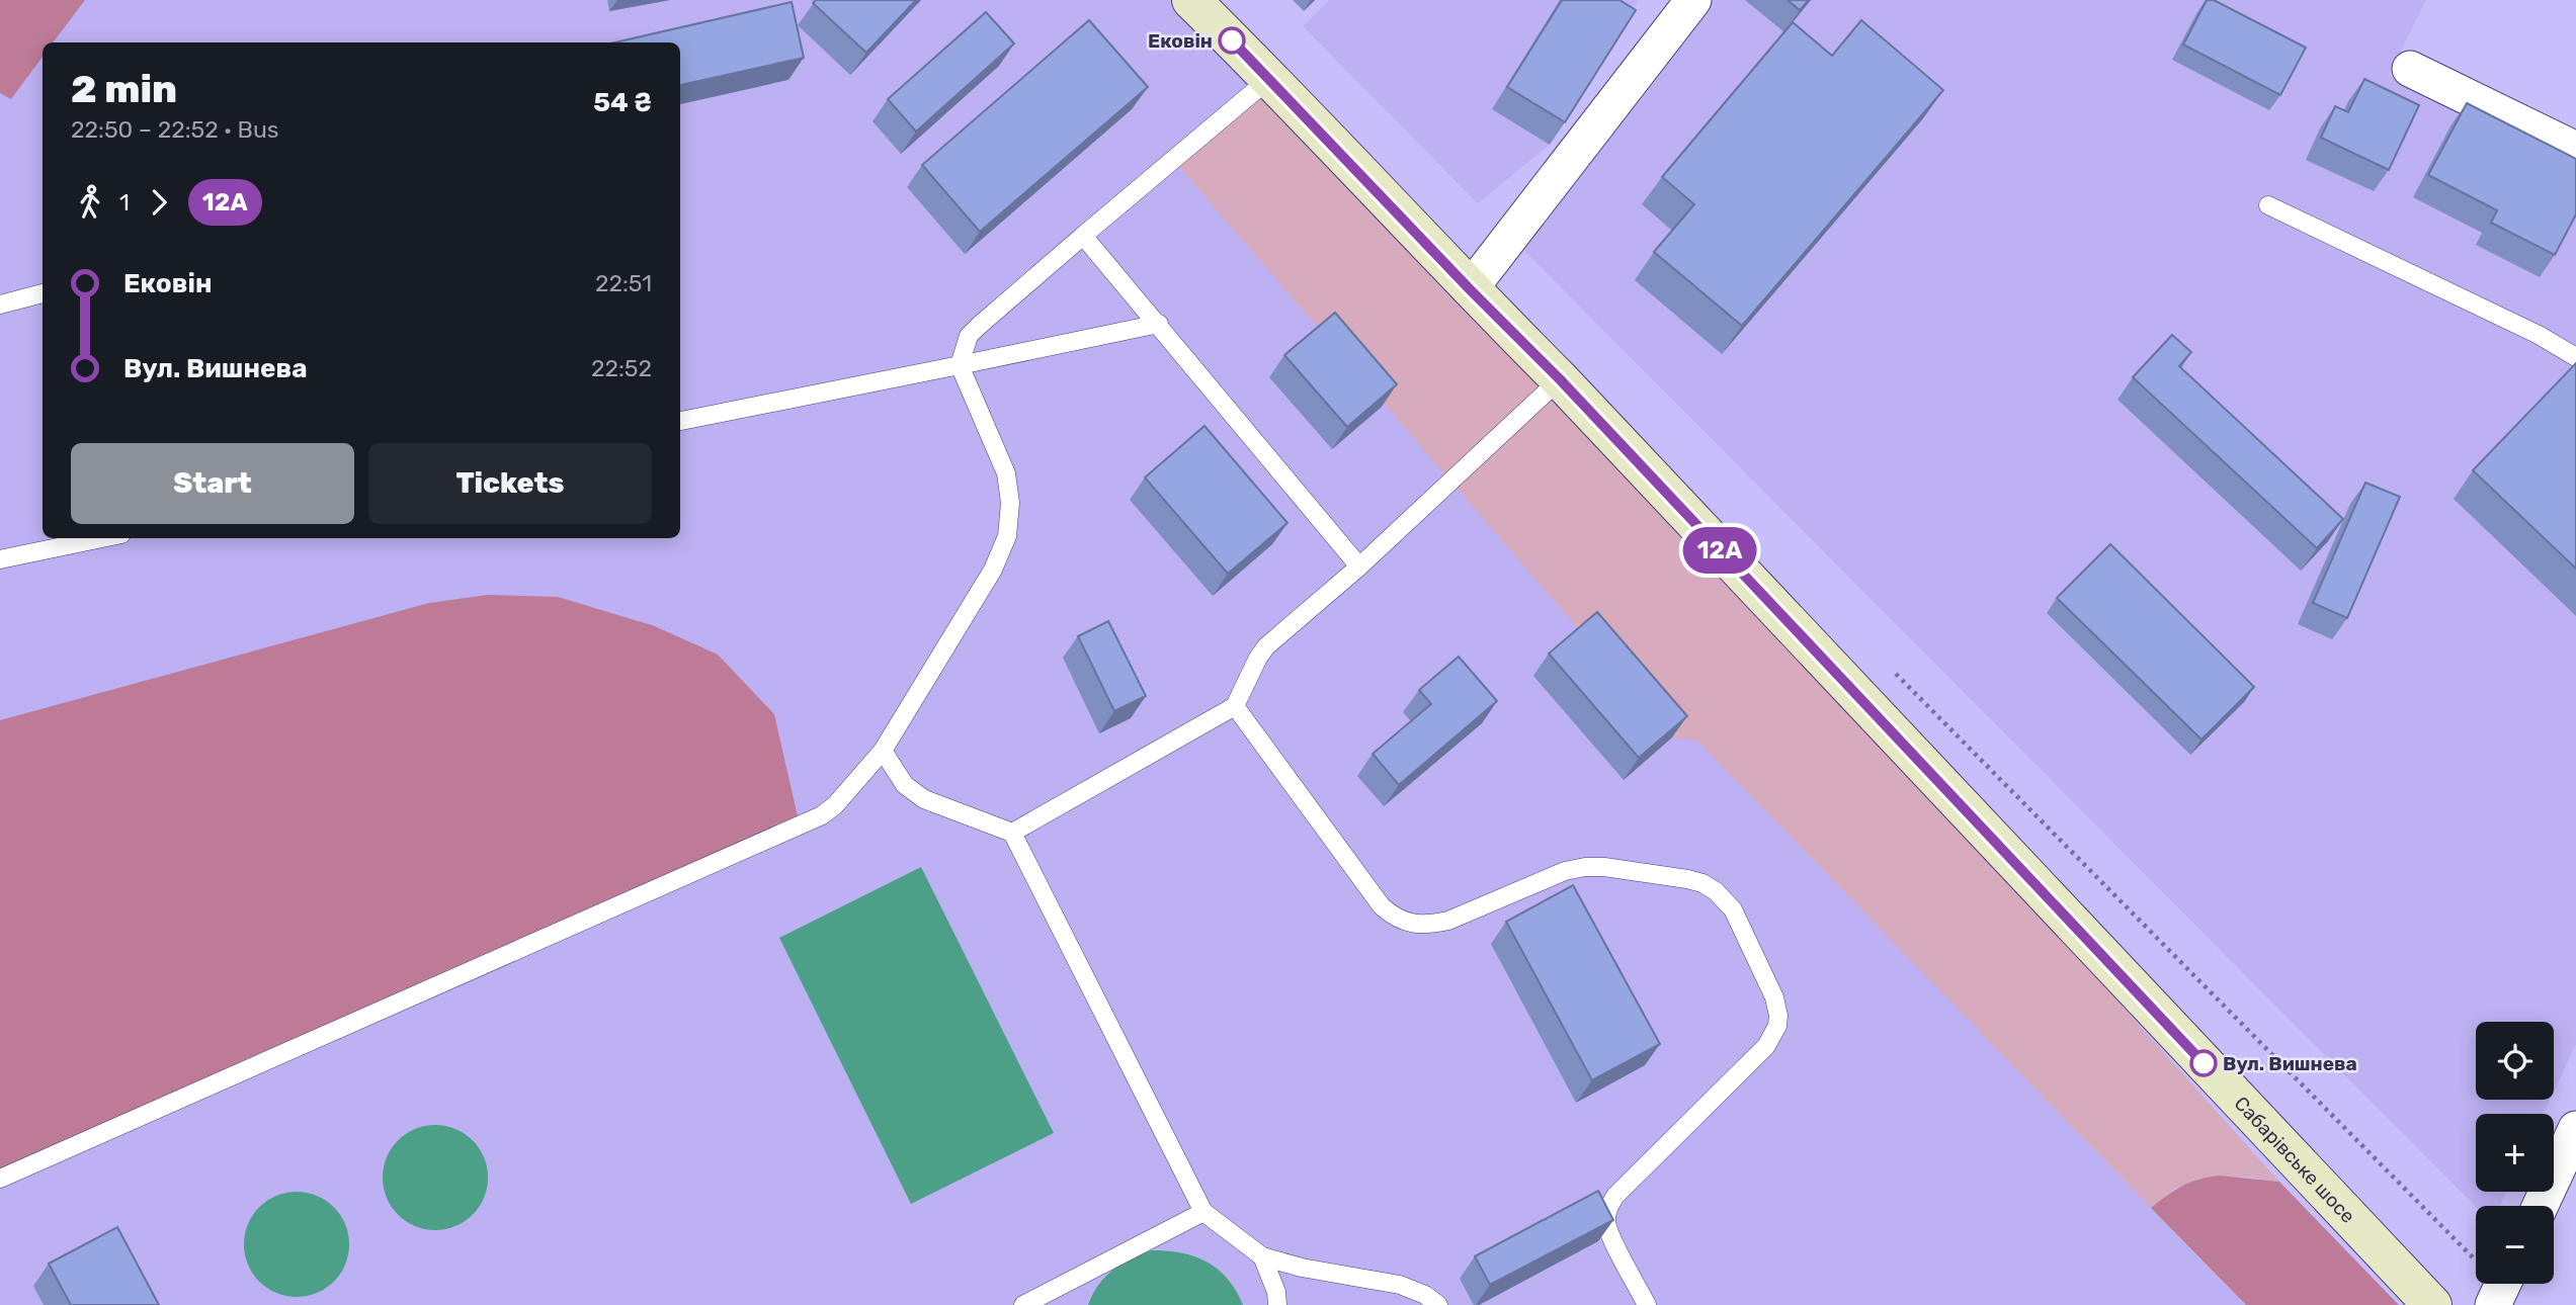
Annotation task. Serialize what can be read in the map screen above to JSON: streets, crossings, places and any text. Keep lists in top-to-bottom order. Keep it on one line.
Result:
{"streets":{"street":["Сабарівське шосе"]},"places":["Ековін","Вул. Вишнева"],"lines":["bus line 12А"],"page":{"on_map":"12А","heading":["2 min","22:50 – 22:52 · Bus","54 ₴"],"legs":["1","12А"],"list":[{"name":"Ековін","value":"22:51"},{"name":"Вул. Вишнева","value":"22:52"}],"buttons":["Start","Tickets"],"map_buttons":["+","−"]}}
